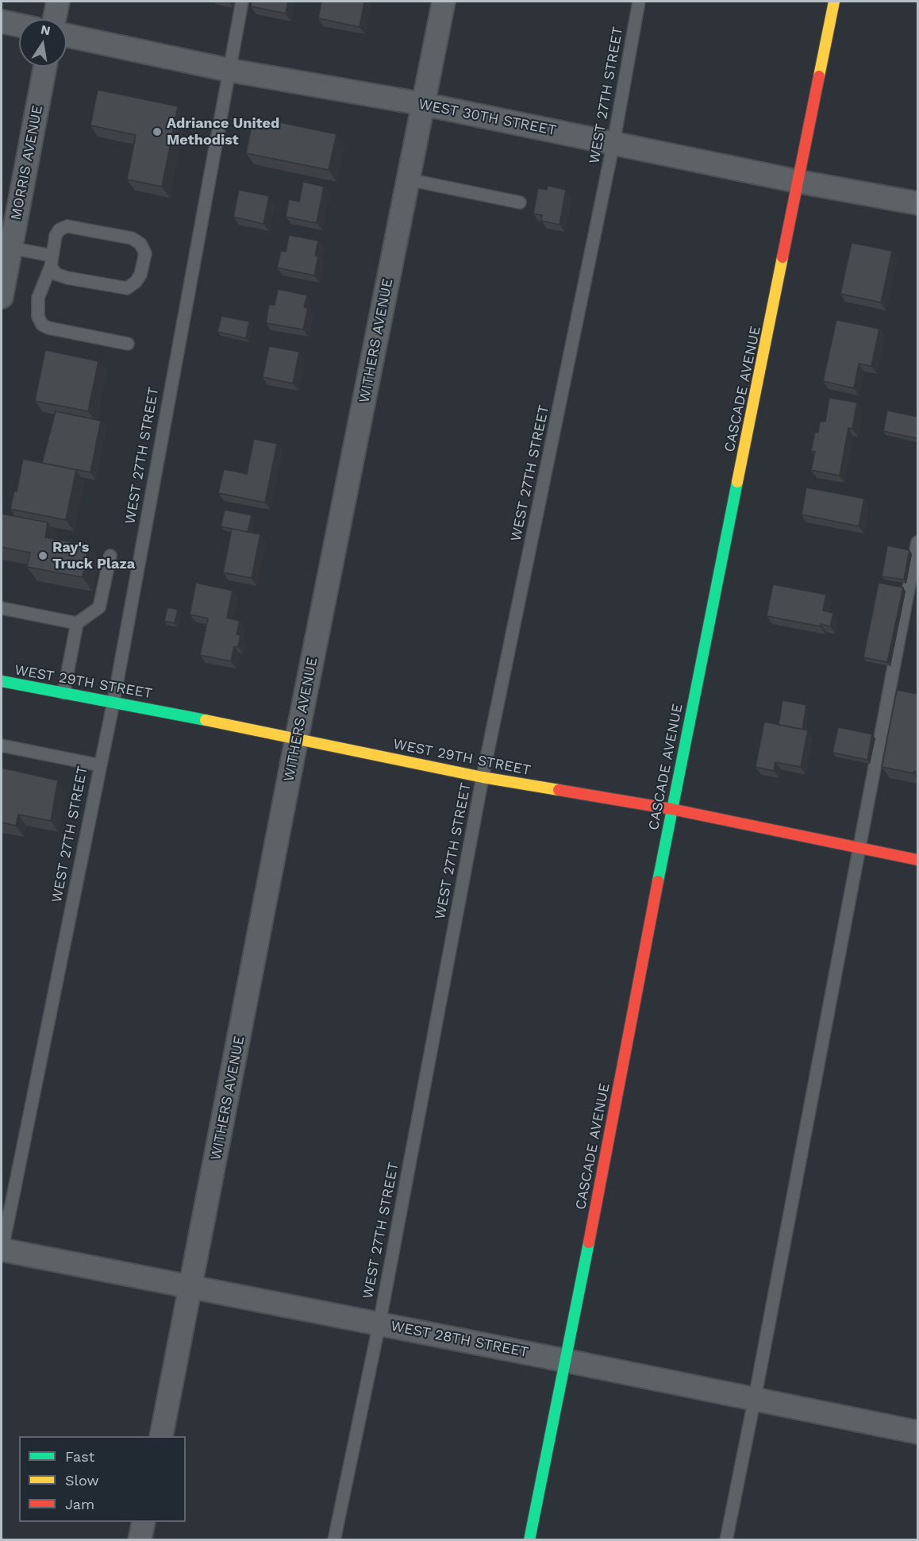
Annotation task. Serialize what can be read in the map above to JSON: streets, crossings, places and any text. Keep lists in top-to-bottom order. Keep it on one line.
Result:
{"streets":{"street":["WEST 30TH STREET","MORRIS AVENUE","WITHERS AVENUE","CASCADE AVENUE","WEST 29TH STREET","WEST 28TH STREET"],"lane":["WEST 27TH STREET"]},"crossings":[["WEST 27TH STREET","WEST 30TH STREET"],["WEST 27TH STREET","WEST 29TH STREET"],["WEST 27TH STREET","WEST 28TH STREET"],["WEST 30TH STREET","WITHERS AVENUE"],["WEST 30TH STREET","CASCADE AVENUE"],["WITHERS AVENUE","WEST 29TH STREET"],["WITHERS AVENUE","WEST 28TH STREET"],["CASCADE AVENUE","WEST 29TH STREET"],["CASCADE AVENUE","WEST 28TH STREET"]],"places":["Adriance United Methodist","Ray's Truck Plaza"],"legend":["Fast","Slow","Jam"],"north":"top"}
